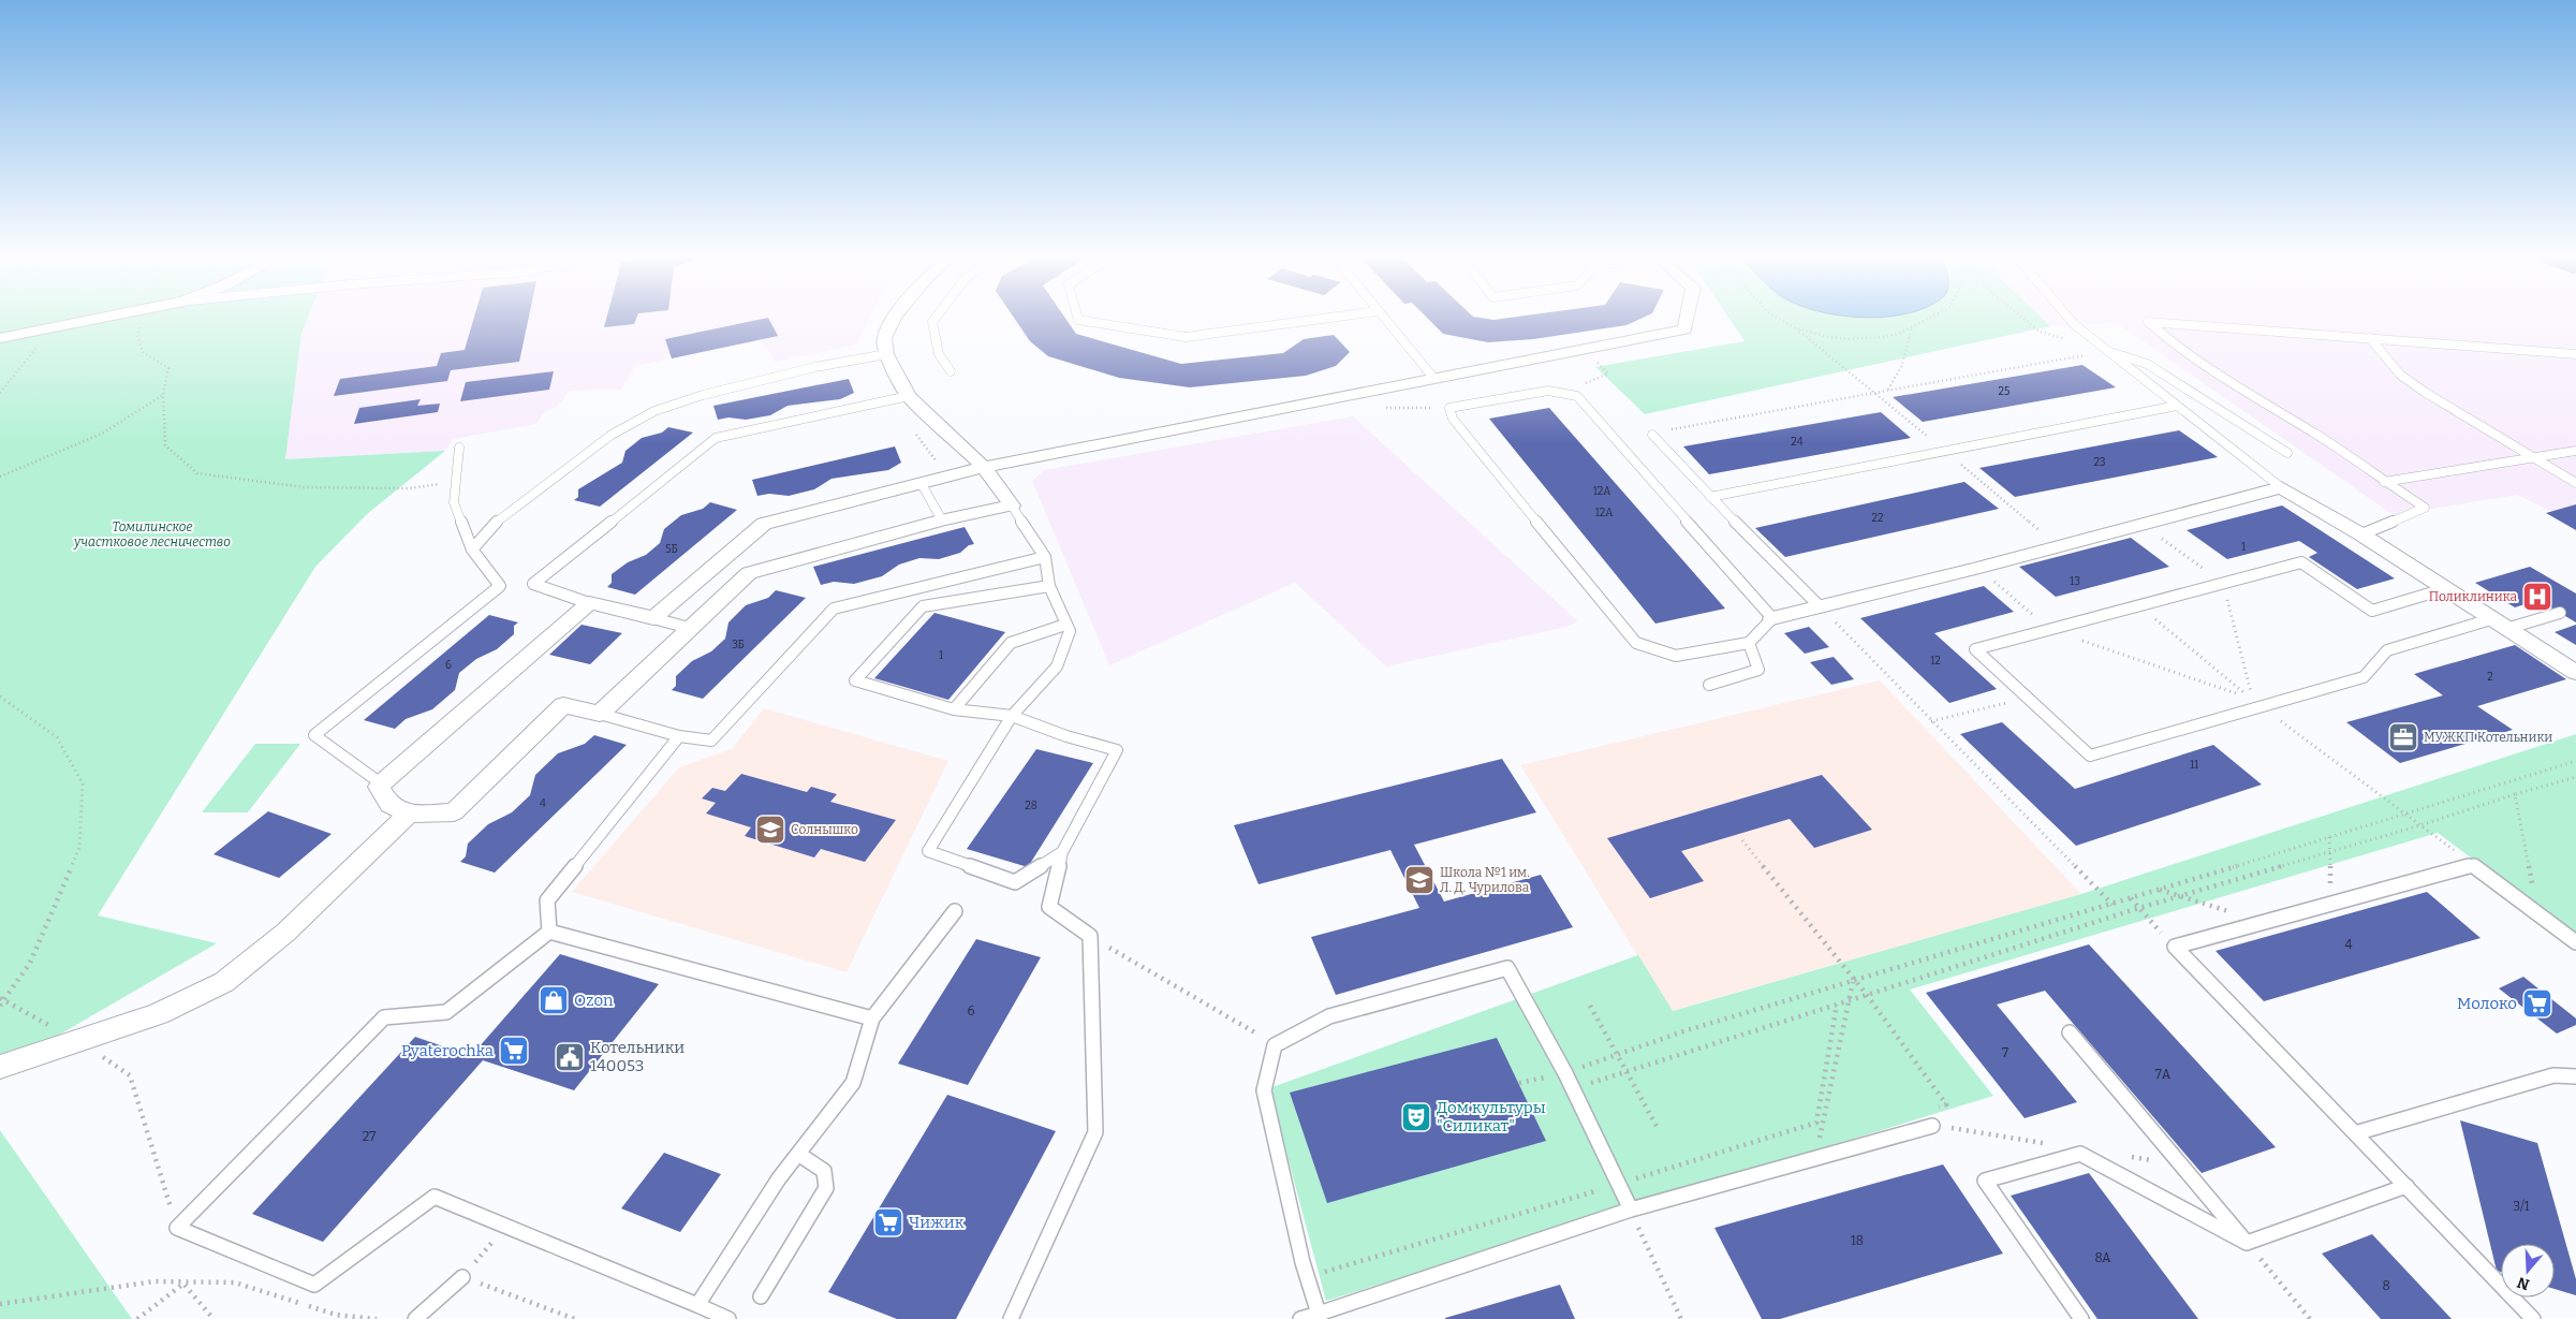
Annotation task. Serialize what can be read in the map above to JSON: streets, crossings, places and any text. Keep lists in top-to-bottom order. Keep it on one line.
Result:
{"parks":["Томилинское участковое лесничество"],"places":{"hospital":["Поликлиника"],"office":["МУЖКП Котельники"],"school or university":["Солнышко","Школа №1 им. Л. Д. Чурилова"],"shop":["Ozon"],"supermarket":["Молоко","Pyaterochka","Чижик"],"public building":["Котельники 140053"],"theatre":["Дом культуры \"Силикат\""]},"house_numbers":["25","24","23","12А","12А","22","1","5Б","13","3Б","1","12","6","2","11","4","28","4","6","7","7А","27","3/1","18","8А","8"],"north":"bottom"}
